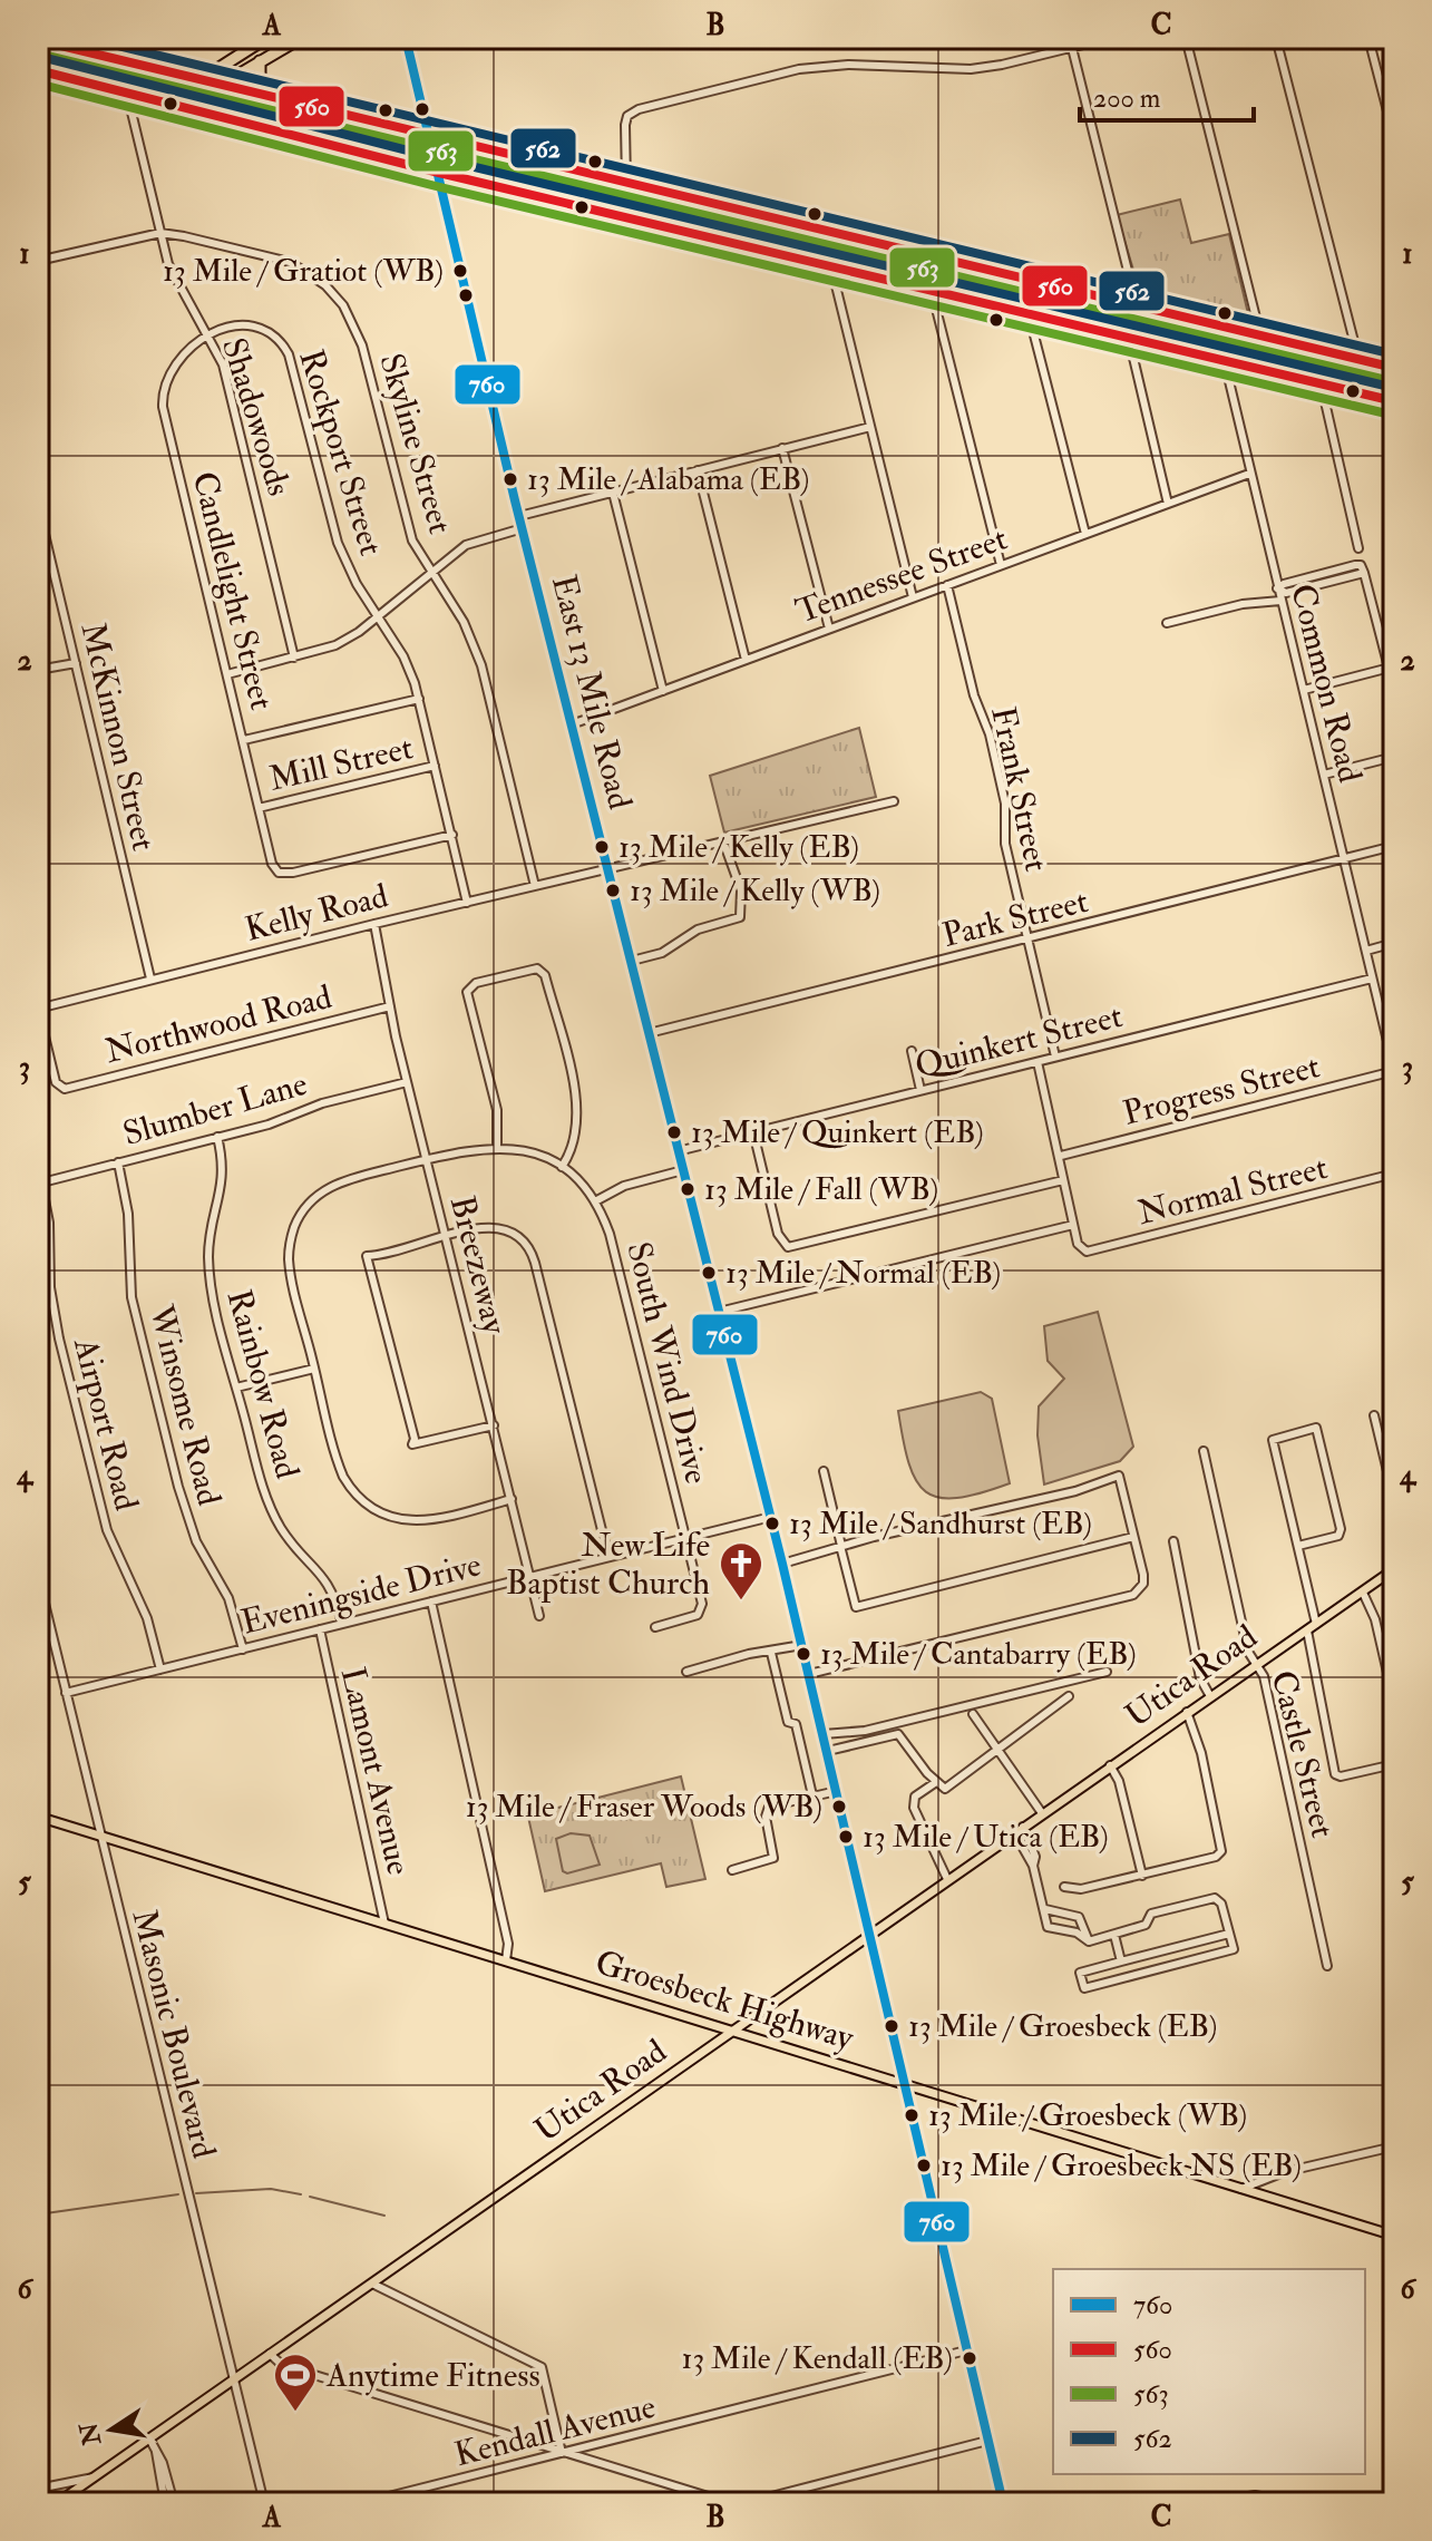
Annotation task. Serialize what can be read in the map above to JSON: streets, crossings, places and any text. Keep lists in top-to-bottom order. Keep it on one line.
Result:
{"streets":{"main road":["East 13 Mile Road","Utica Road","Groesbeck Highway"],"street":["Shadowoods","Skyline Street","Rockport Street","Tennessee Street","Candlelight Street","Common Road","McKinnon Street","Mill Street","Frank Street","Kelly Road","Park Street","Northwood Road","Quinkert Street","Progress Street","Slumber Lane","Normal Street","Breezeway","South Wind Drive","Rainbow Road","Winsome Road","Airport Road","Eveningside Drive","Castle Street","Lamont Avenue","Masonic Boulevard","Kendall Avenue"]},"crossings":[["Shadowoods","Skyline Street"],["Shadowoods","Rockport Street"],["Shadowoods","Candlelight Street"],["Skyline Street","Kelly Road"],["Rockport Street","Candlelight Street"],["Rockport Street","Mill Street"],["Rockport Street","Kelly Road"],["Tennessee Street","Common Road"],["Tennessee Street","East 13 Mile Road"],["Tennessee Street","Frank Street"],["Candlelight Street","Mill Street"],["Common Road","Park Street"],["Common Road","Quinkert Street"],["Common Road","Progress Street"],["East 13 Mile Road","Kelly Road"],["East 13 Mile Road","Park Street"],["East 13 Mile Road","Quinkert Street"],["East 13 Mile Road","Eveningside Drive"],["East 13 Mile Road","Utica Road"],["East 13 Mile Road","Groesbeck Highway"],["East 13 Mile Road","Kendall Avenue"],["McKinnon Street","Kelly Road"],["Frank Street","Park Street"],["Frank Street","Quinkert Street"],["Kelly Road","Northwood Road"],["Kelly Road","Breezeway"],["Northwood Road","Breezeway"],["Slumber Lane","Breezeway"],["Slumber Lane","Rainbow Road"],["Slumber Lane","Winsome Road"],["Slumber Lane","Airport Road"],["Breezeway","Eveningside Drive"],["South Wind Drive","Eveningside Drive"],["Rainbow Road","Eveningside Drive"],["Winsome Road","Eveningside Drive"],["Airport Road","Eveningside Drive"],["Eveningside Drive","Lamont Avenue"],["Eveningside Drive","Masonic Boulevard"],["Utica Road","Castle Street"],["Utica Road","Groesbeck Highway"],["Utica Road","Masonic Boulevard"],["Lamont Avenue","Groesbeck Highway"],["Groesbeck Highway","Masonic Boulevard"]],"places":{"other":["13 Mile / Gratiot (WB)","13 Mile / Alabama (EB)","13 Mile / Kelly (EB)","13 Mile / Kelly (WB)","13 Mile / Quinkert (EB)","13 Mile / Fall (WB)","13 Mile / Normal (EB)","13 Mile / Sandhurst (EB)","13 Mile / Cantabarry (EB)","13 Mile / Fraser Woods (WB)","13 Mile / Utica (EB)","13 Mile / Groesbeck (EB)","13 Mile / Groesbeck (WB)","13 Mile / Groesbeck NS (EB)","13 Mile / Kendall (EB)"],"church":["New Life Baptist Church"],"sports":["Anytime Fitness"]},"lines":["transit line 760","transit line 562","transit line 560","transit line 563"],"legend":["760","560","563","562"],"scale_bar":"200 m","north":"left","grid":{"columns":["A","B","C"],"rows":["1","2","3","4","5","6"]}}
